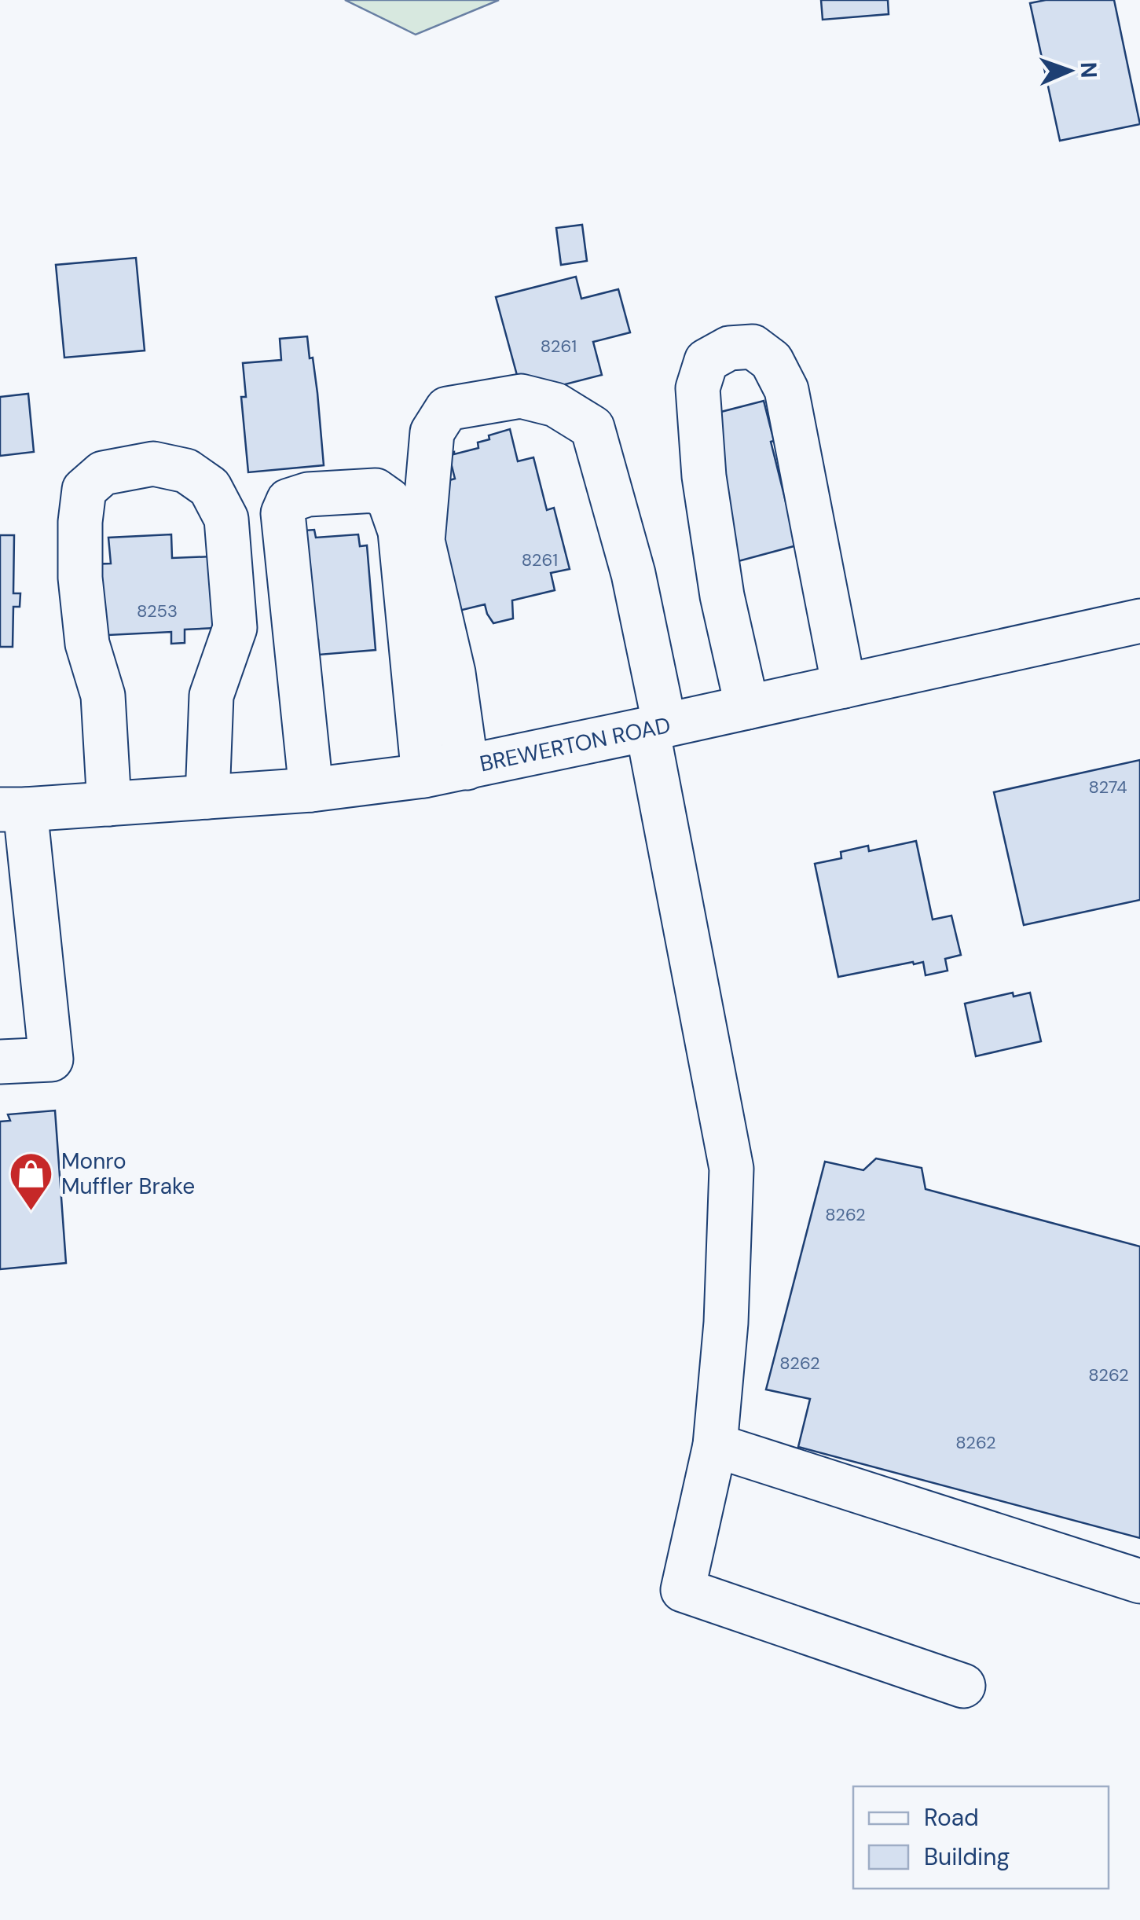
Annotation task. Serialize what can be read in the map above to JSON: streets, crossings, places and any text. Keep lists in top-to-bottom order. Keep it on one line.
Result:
{"streets":{"main road":["BREWERTON ROAD"]},"places":{"shop":["Monro Muffler Brake"]},"house_numbers":["8261","8261","8253","8274","8262","8262","8262","8262"],"legend":["Road","Building"],"north":"right"}
